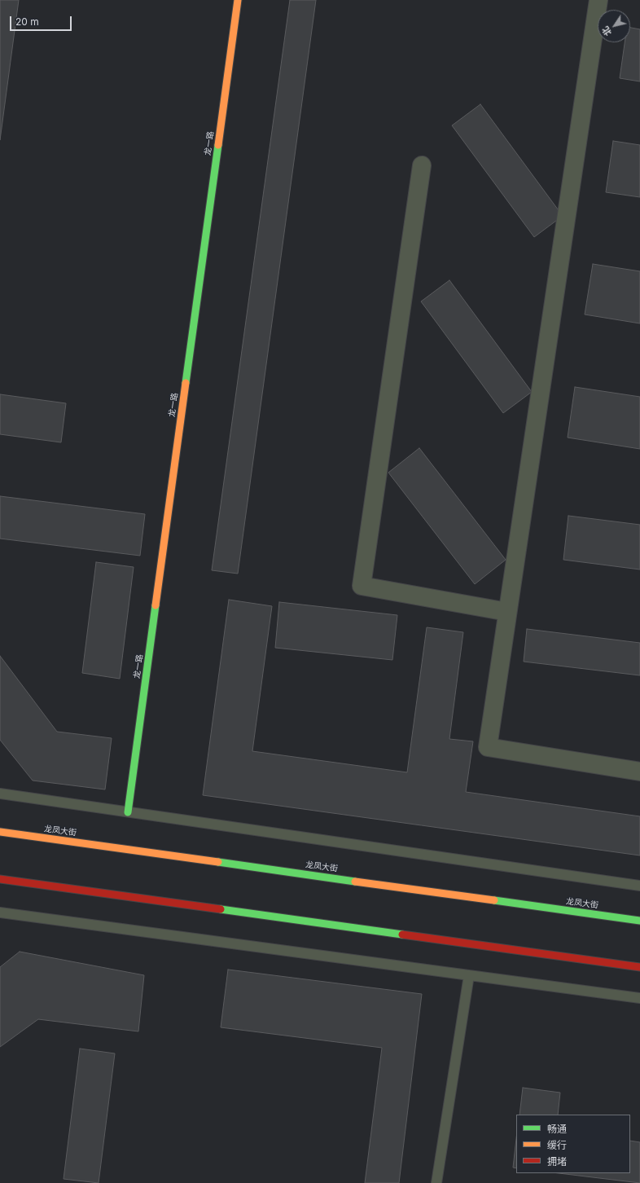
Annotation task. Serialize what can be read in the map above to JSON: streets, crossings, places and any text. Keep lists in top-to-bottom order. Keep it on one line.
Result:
{"streets":{"main road":["龙一路","龙凤大街"]},"legend":["畅通","缓行","拥堵"],"scale_bar":"20 m","north":"bottom left"}
